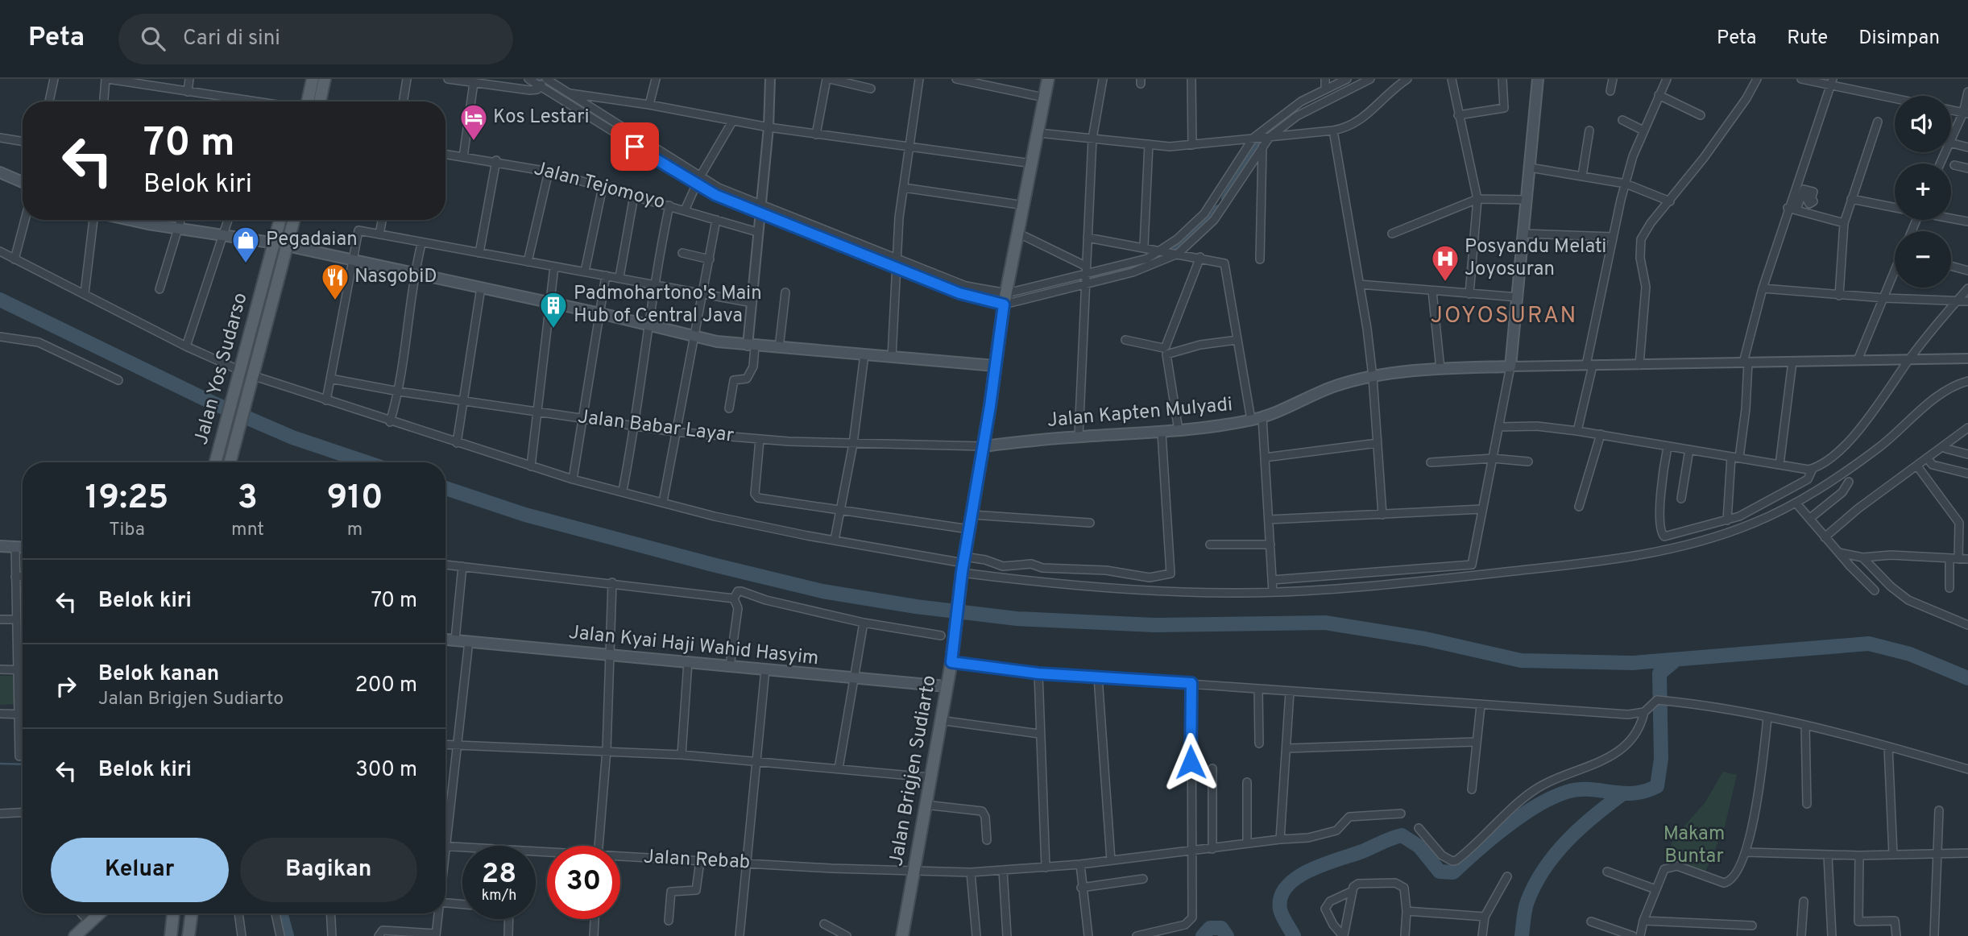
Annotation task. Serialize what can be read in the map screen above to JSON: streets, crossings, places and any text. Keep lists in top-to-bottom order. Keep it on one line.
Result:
{"streets":{"main road":["Jalan Yos Sudarso","Jalan Kapten Mulyadi","Jalan Kyai Haji Wahid Hasyim","Jalan Brigjen Sudiarto"],"street":["Jalan Tejomoyo","Jalan Babar Layar","Jalan Rebab"]},"crossings":[["Jalan Kapten Mulyadi","Jalan Babar Layar"],["Jalan Kapten Mulyadi","Jalan Brigjen Sudiarto"],["Jalan Babar Layar","Jalan Brigjen Sudiarto"],["Jalan Kyai Haji Wahid Hasyim","Jalan Brigjen Sudiarto"],["Jalan Brigjen Sudiarto","Jalan Rebab"]],"districts":["JOYOSURAN"],"parks":["Makam Buntar"],"places":{"hotel":["Kos Lestari"],"shop":["Pegadaian"],"hospital":["Posyandu Melati Joyosuran"],"restaurant":["NasgobiD"],"building":["Padmohartono's Main Hub of Central Java"]},"page":{"header":"Peta","search":"Cari di sini","nav":["Peta","Rute","Disimpan"],"map_buttons":["+","−"],"turn":["70 m","Belok kiri"],"eta":["19:25","Tiba","3","mnt","910","m"],"list":[{"name":"Belok kiri","value":"70 m"},{"name":"Belok kanan","note":"Jalan Brigjen Sudiarto","value":"200 m"},{"name":"Belok kiri","value":"300 m"}],"buttons":["Keluar","Bagikan"],"speed":"28 km/h","limit":"30"}}
